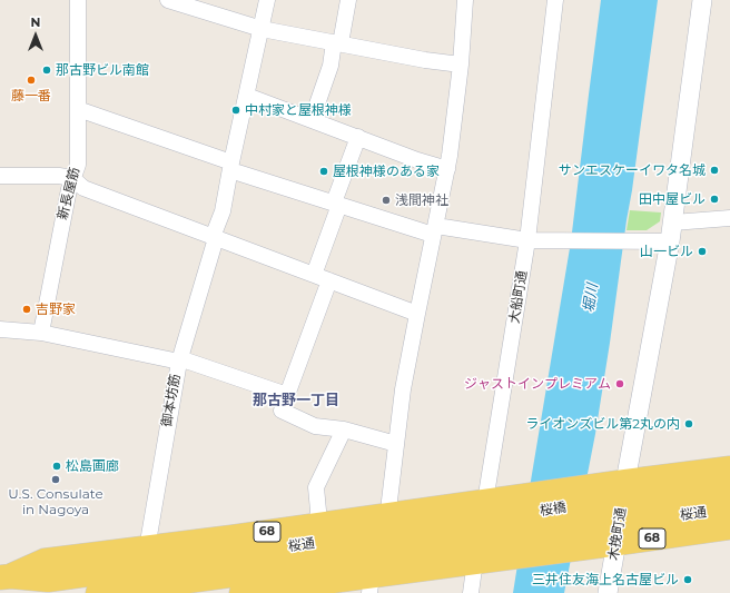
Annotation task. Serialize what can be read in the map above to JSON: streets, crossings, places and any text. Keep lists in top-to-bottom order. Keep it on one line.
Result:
{"streets":{"main road":["桜橋","桜通","68"],"street":["新長屋筋","大船町通","御本坊筋","木挽町通"]},"crossings":[["大船町通","桜通"],["大船町通","68"],["御本坊筋","桜通"],["桜橋","桜通"],["桜橋","68"],["桜通","68"],["桜通","木挽町通"],["68","木挽町通"]],"districts":["那古野一丁目"],"water":["堀川"],"places":["那古野ビル南館","藤一番","中村家と屋根神様","サンエスケーイワタ名城","屋根神様のある家","田中屋ビル","浅間神社","山一ビル","吉野家","ジャストインプレミアム","ライオンズビル第2丸の内","松島画廊","U.S. Consulate in Nagoya","三井住友海上名古屋ビル"],"north":"top"}
